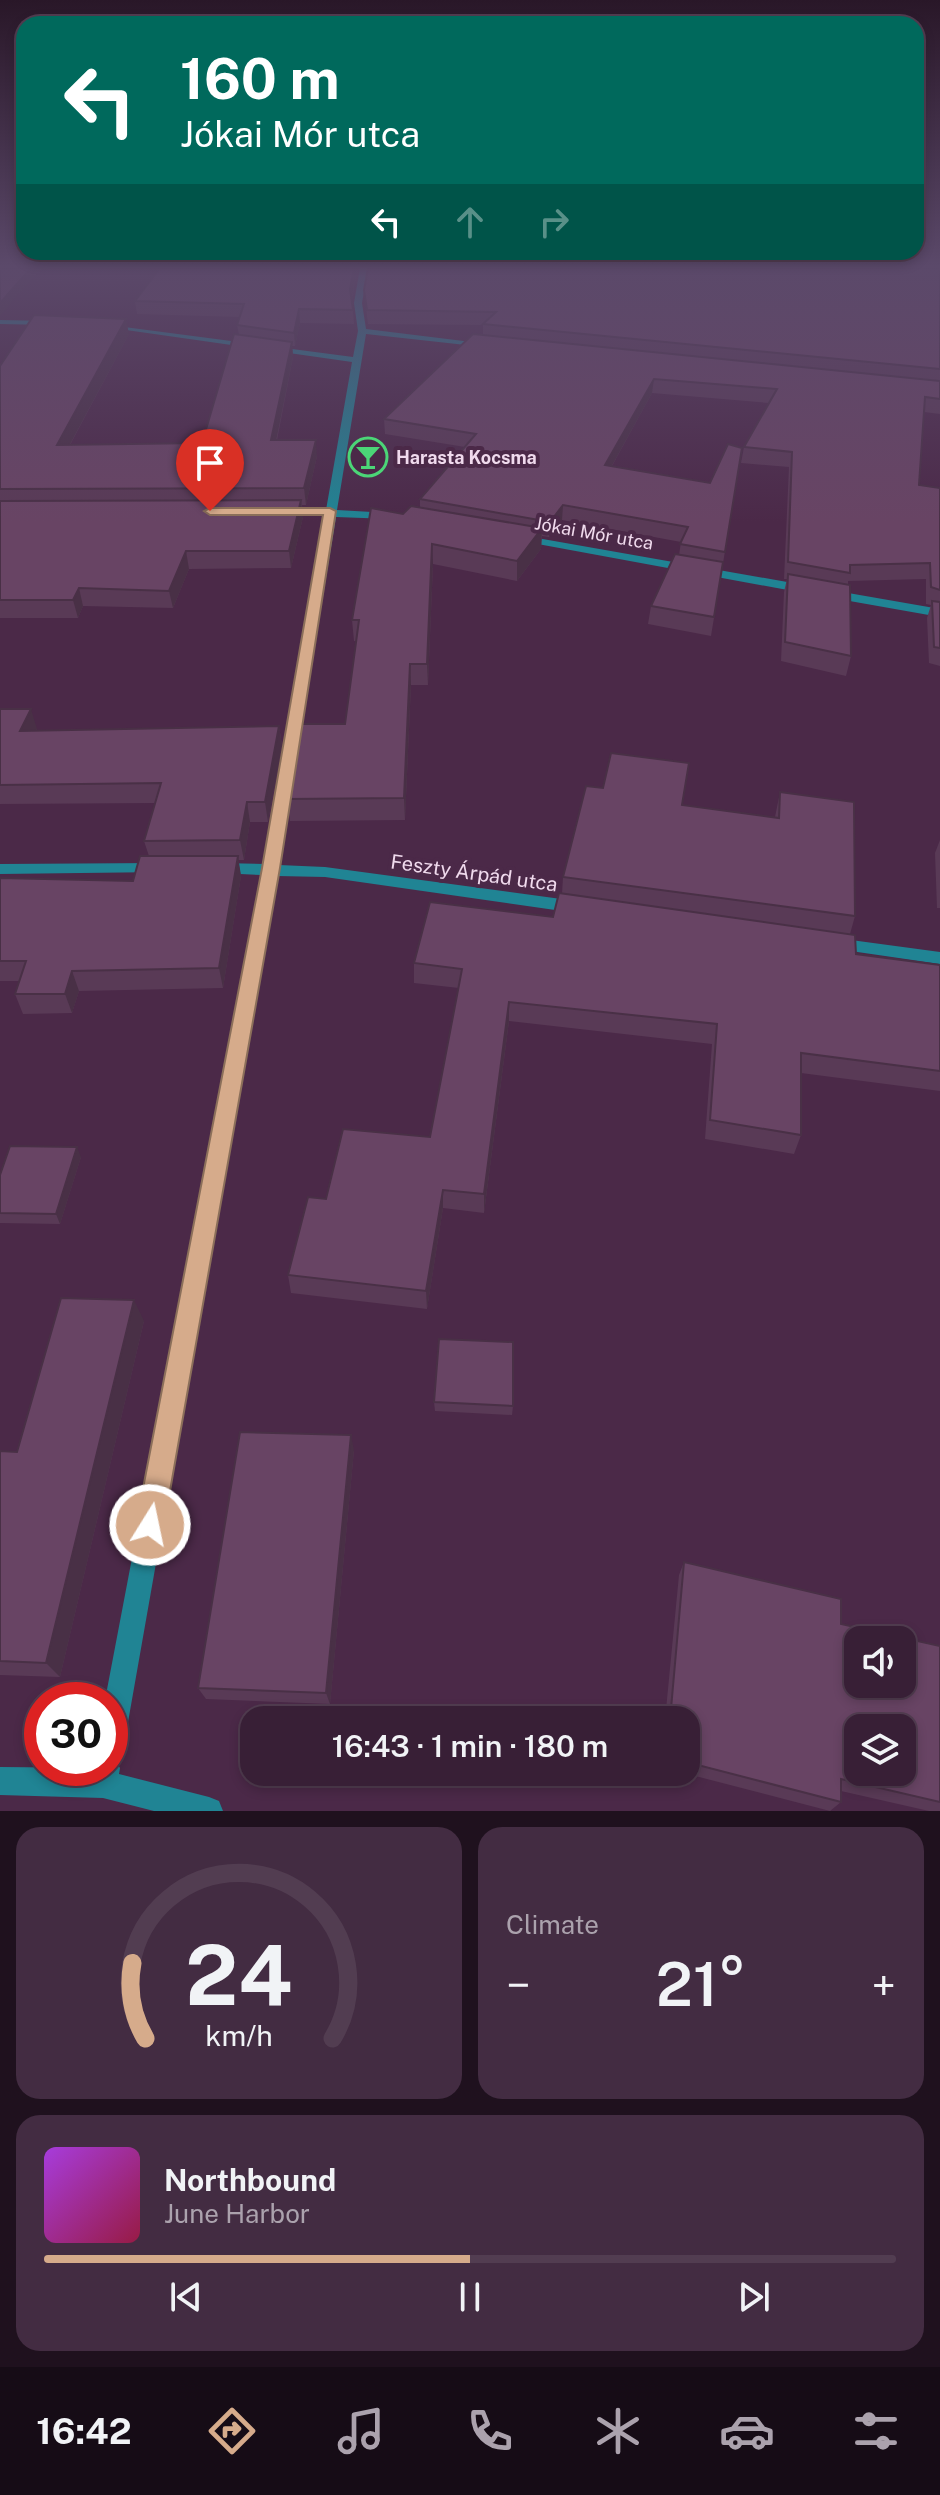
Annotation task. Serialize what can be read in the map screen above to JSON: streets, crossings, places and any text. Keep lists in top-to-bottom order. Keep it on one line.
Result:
{"streets":{"street":["Jókai Mór utca","Feszty Árpád utca"]},"places":{"bar":["Harasta Kocsma"]},"page":{"turn":["160 m","Jókai Mór utca"],"limit":"30","trip":"16:43 · 1 min · 180 m","tile":"Climate","heat":["−","21°","+"],"song":["Northbound","June Harbor"],"tabs":"16:42","gauge":["24","km/h"]}}
